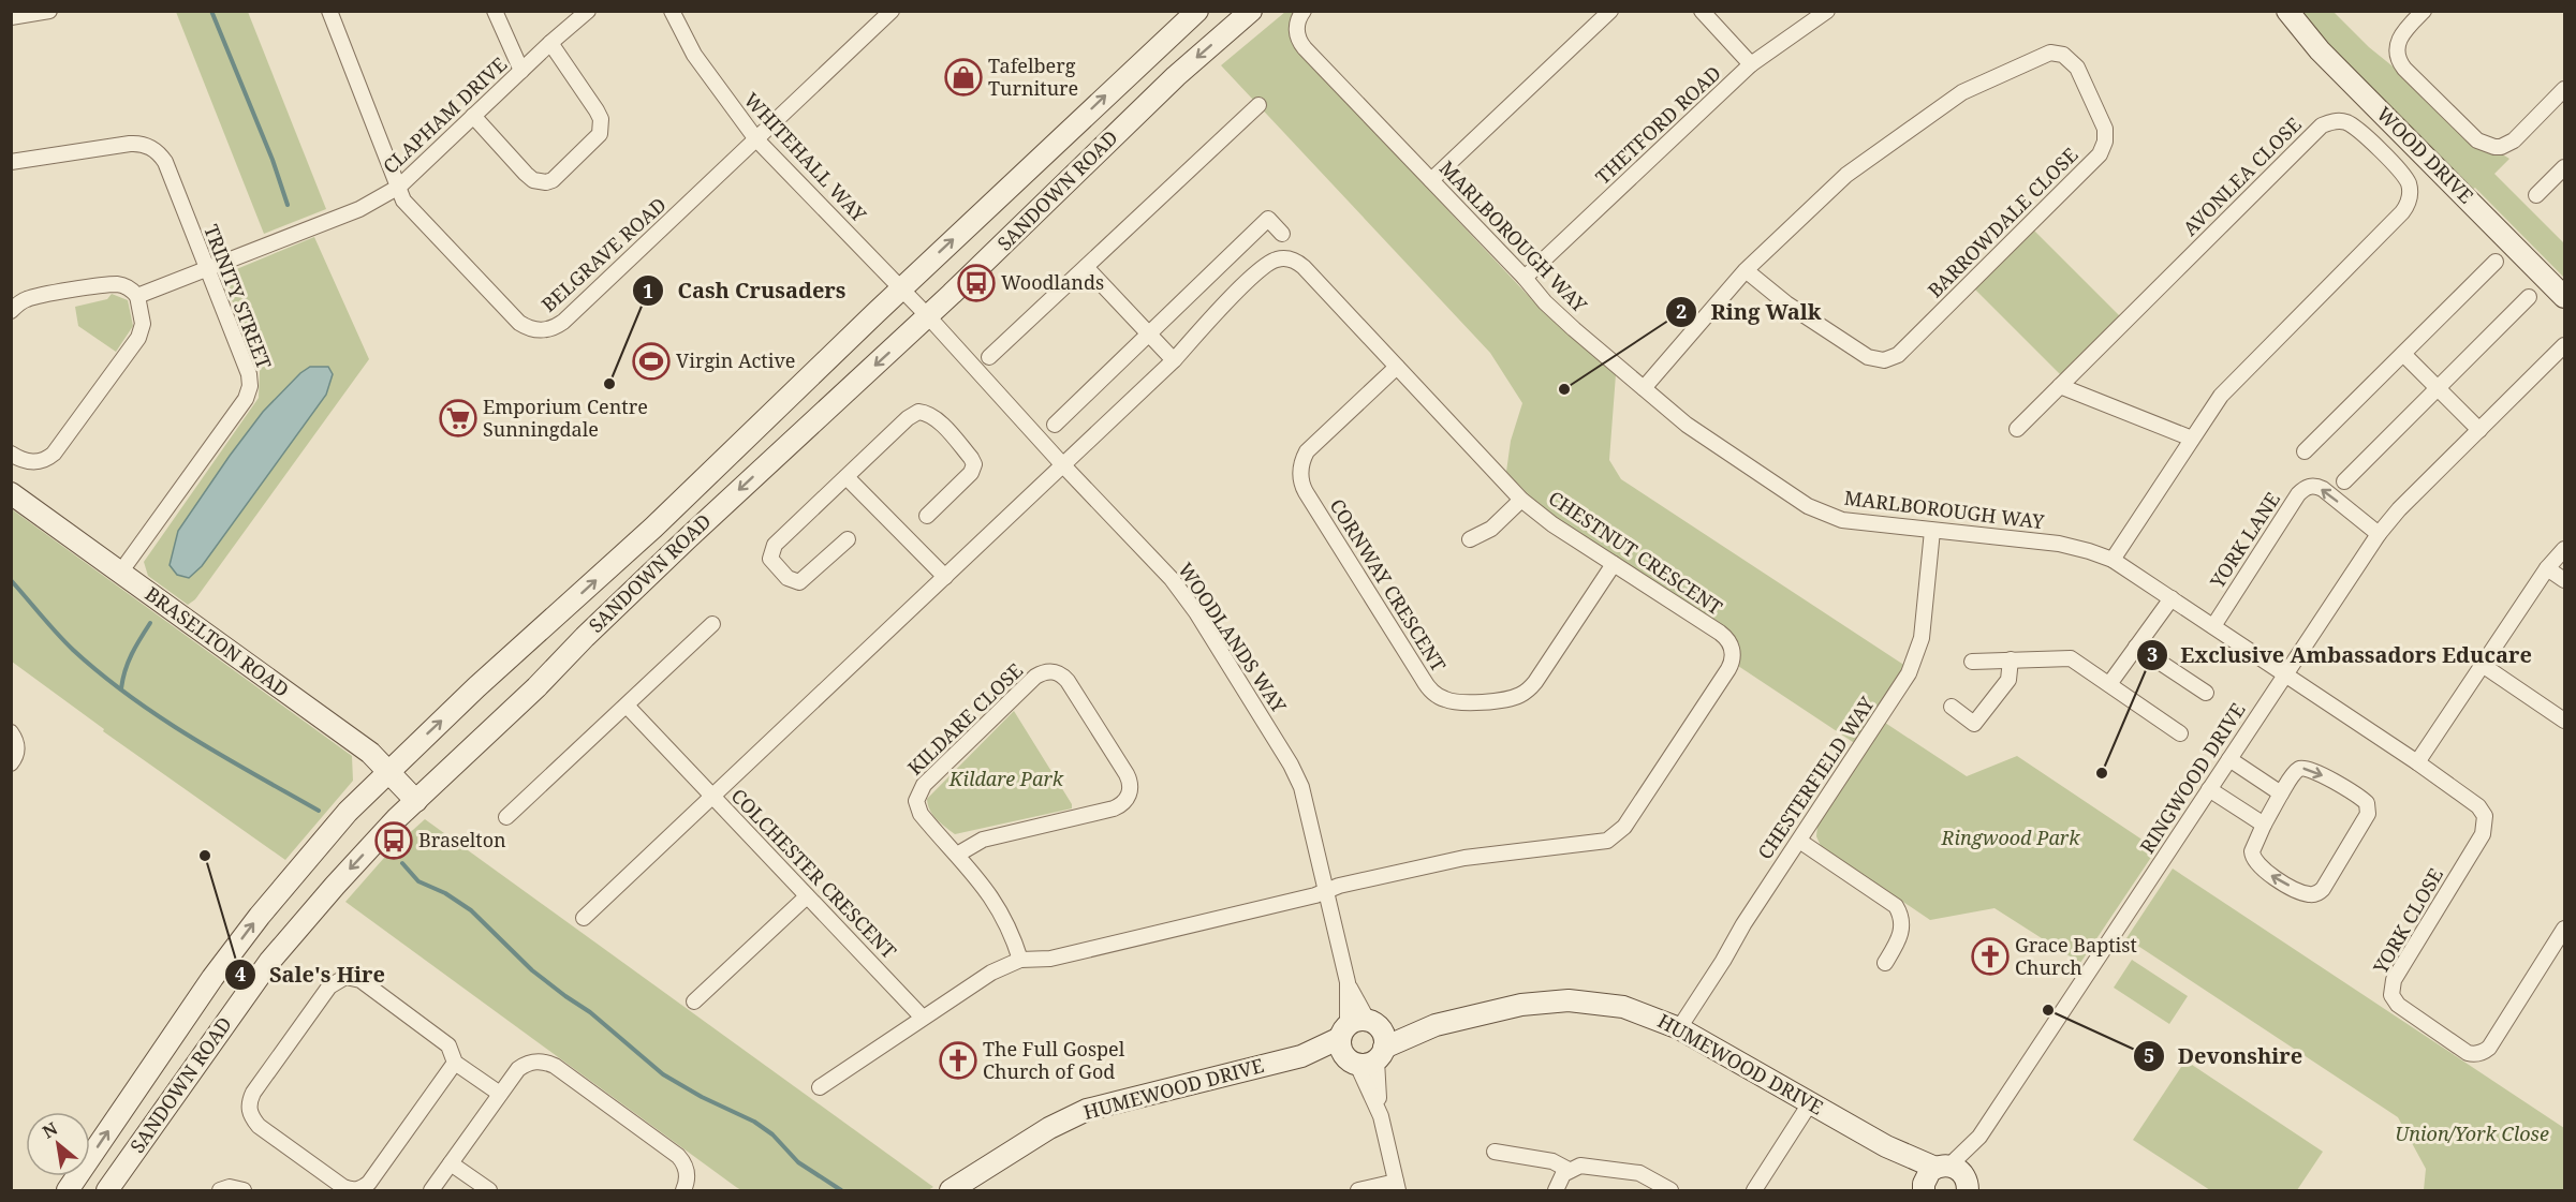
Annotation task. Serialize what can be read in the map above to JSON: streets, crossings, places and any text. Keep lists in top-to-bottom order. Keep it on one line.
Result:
{"streets":{"main road":["WOOD DRIVE","SANDOWN ROAD","BRASELTON ROAD","HUMEWOOD DRIVE"],"street":["CLAPHAM DRIVE","THETFORD ROAD","WHITEHALL WAY","AVONLEA CLOSE","BARROWDALE CLOSE","MARLBOROUGH WAY","BELGRAVE ROAD","TRINITY STREET","YORK LANE","CHESTNUT CRESCENT","CORNWAY CRESCENT","WOODLANDS WAY","KILDARE CLOSE","CHESTERFIELD WAY","RINGWOOD DRIVE","COLCHESTER CRESCENT","YORK CLOSE"]},"crossings":[["CLAPHAM DRIVE","BELGRAVE ROAD"],["CLAPHAM DRIVE","TRINITY STREET"],["THETFORD ROAD","MARLBOROUGH WAY"],["WHITEHALL WAY","SANDOWN ROAD"],["WHITEHALL WAY","BELGRAVE ROAD"],["WHITEHALL WAY","WOODLANDS WAY"],["AVONLEA CLOSE","MARLBOROUGH WAY"],["SANDOWN ROAD","WOODLANDS WAY"],["SANDOWN ROAD","BRASELTON ROAD"],["BARROWDALE CLOSE","MARLBOROUGH WAY"],["MARLBOROUGH WAY","YORK LANE"],["MARLBOROUGH WAY","CHESTERFIELD WAY"],["MARLBOROUGH WAY","RINGWOOD DRIVE"],["MARLBOROUGH WAY","YORK CLOSE"],["TRINITY STREET","BRASELTON ROAD"],["YORK LANE","RINGWOOD DRIVE"],["CHESTNUT CRESCENT","CORNWAY CRESCENT"],["CHESTNUT CRESCENT","WOODLANDS WAY"],["CHESTNUT CRESCENT","COLCHESTER CRESCENT"],["WOODLANDS WAY","COLCHESTER CRESCENT"],["WOODLANDS WAY","HUMEWOOD DRIVE"],["CHESTERFIELD WAY","HUMEWOOD DRIVE"],["RINGWOOD DRIVE","YORK CLOSE"],["RINGWOOD DRIVE","HUMEWOOD DRIVE"]],"parks":["Kildare Park","Ringwood Park","Union/York Close"],"places":{"shop":["Tafelberg Turniture"],"bus stop":["Woodlands","Braselton"],"sports":["Virgin Active"],"other":["Cash Crusaders","Ring Walk","Exclusive Ambassadors Educare","Sale's Hire","Devonshire"],"supermarket":["Emporium Centre Sunningdale"],"church":["Grace Baptist Church","The Full Gospel Church of God"]},"north":"top left"}
